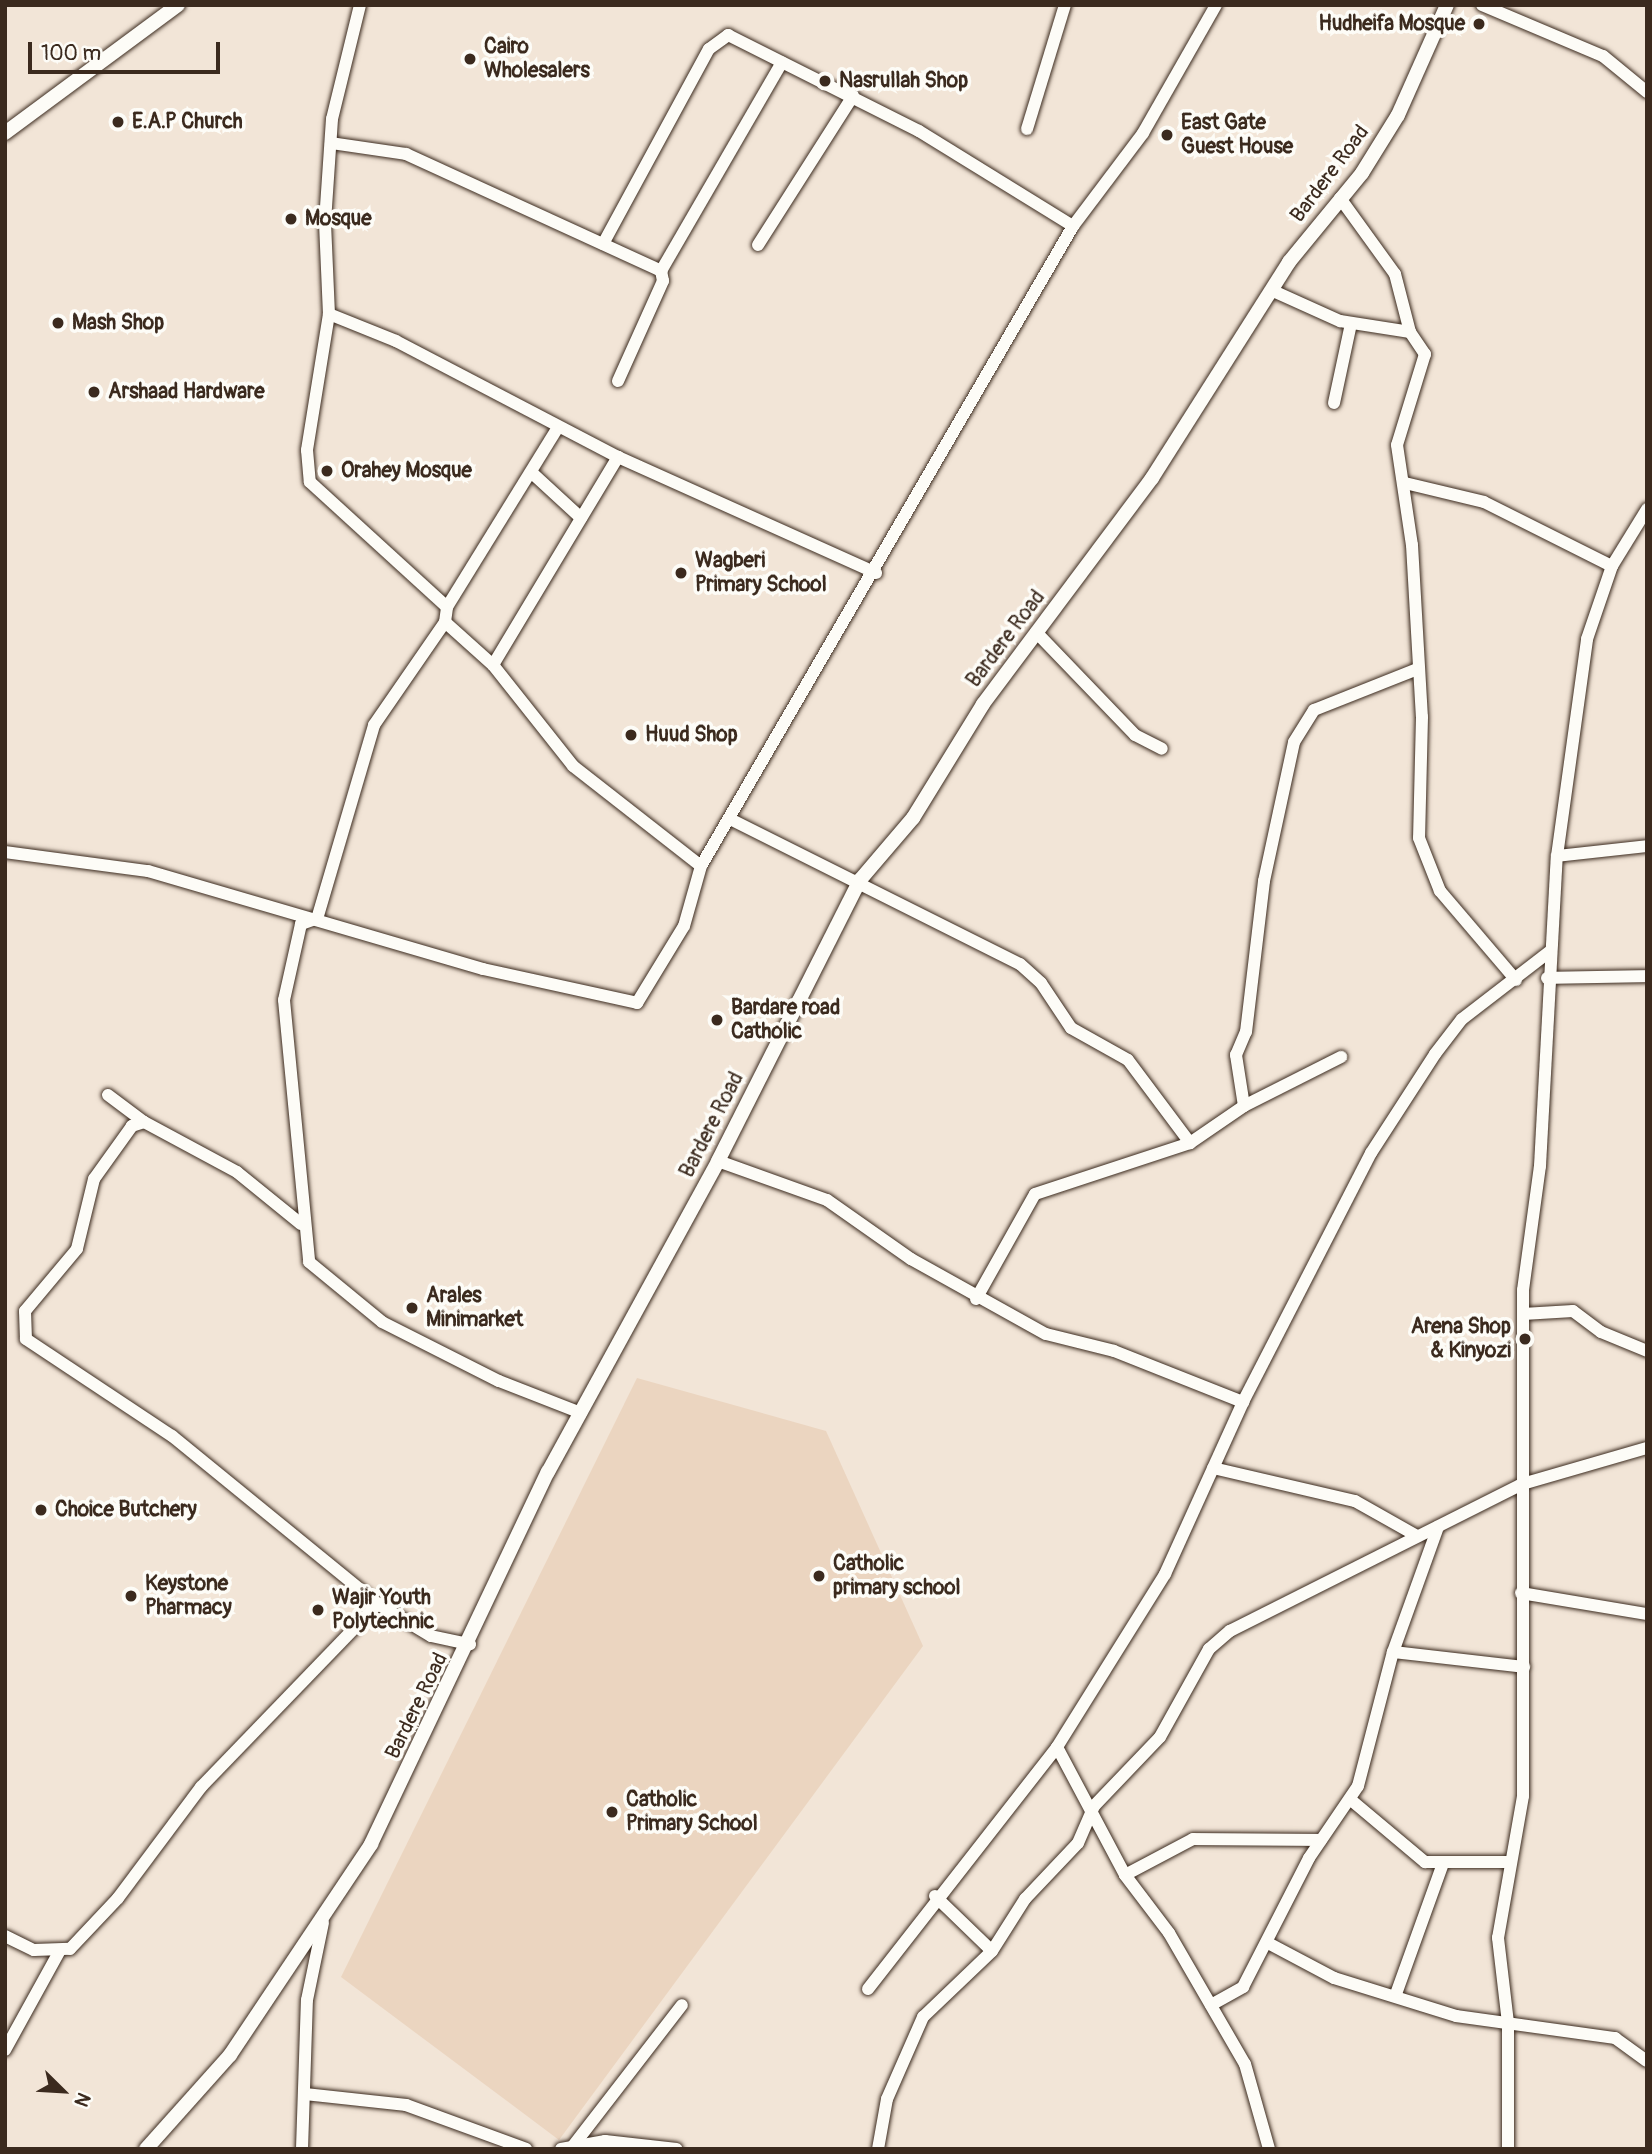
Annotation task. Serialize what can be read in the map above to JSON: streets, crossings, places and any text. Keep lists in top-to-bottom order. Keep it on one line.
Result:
{"streets":{"street":["Bardere Road"]},"places":["Hudheifa Mosque","Cairo Wholesalers","Nasrullah Shop","E.A.P Church","East Gate Guest House","Mosque","Mash Shop","Arshaad Hardware","Orahey Mosque","Wagberi Primary School","Huud Shop","Bardare road Catholic","Arales Minimarket","Arena Shop & Kinyozi","Choice Butchery","Catholic primary school","Keystone Pharmacy","Wajir Youth Polytechnic","Catholic Primary School"],"scale_bar":"100 m","north":"bottom right"}
